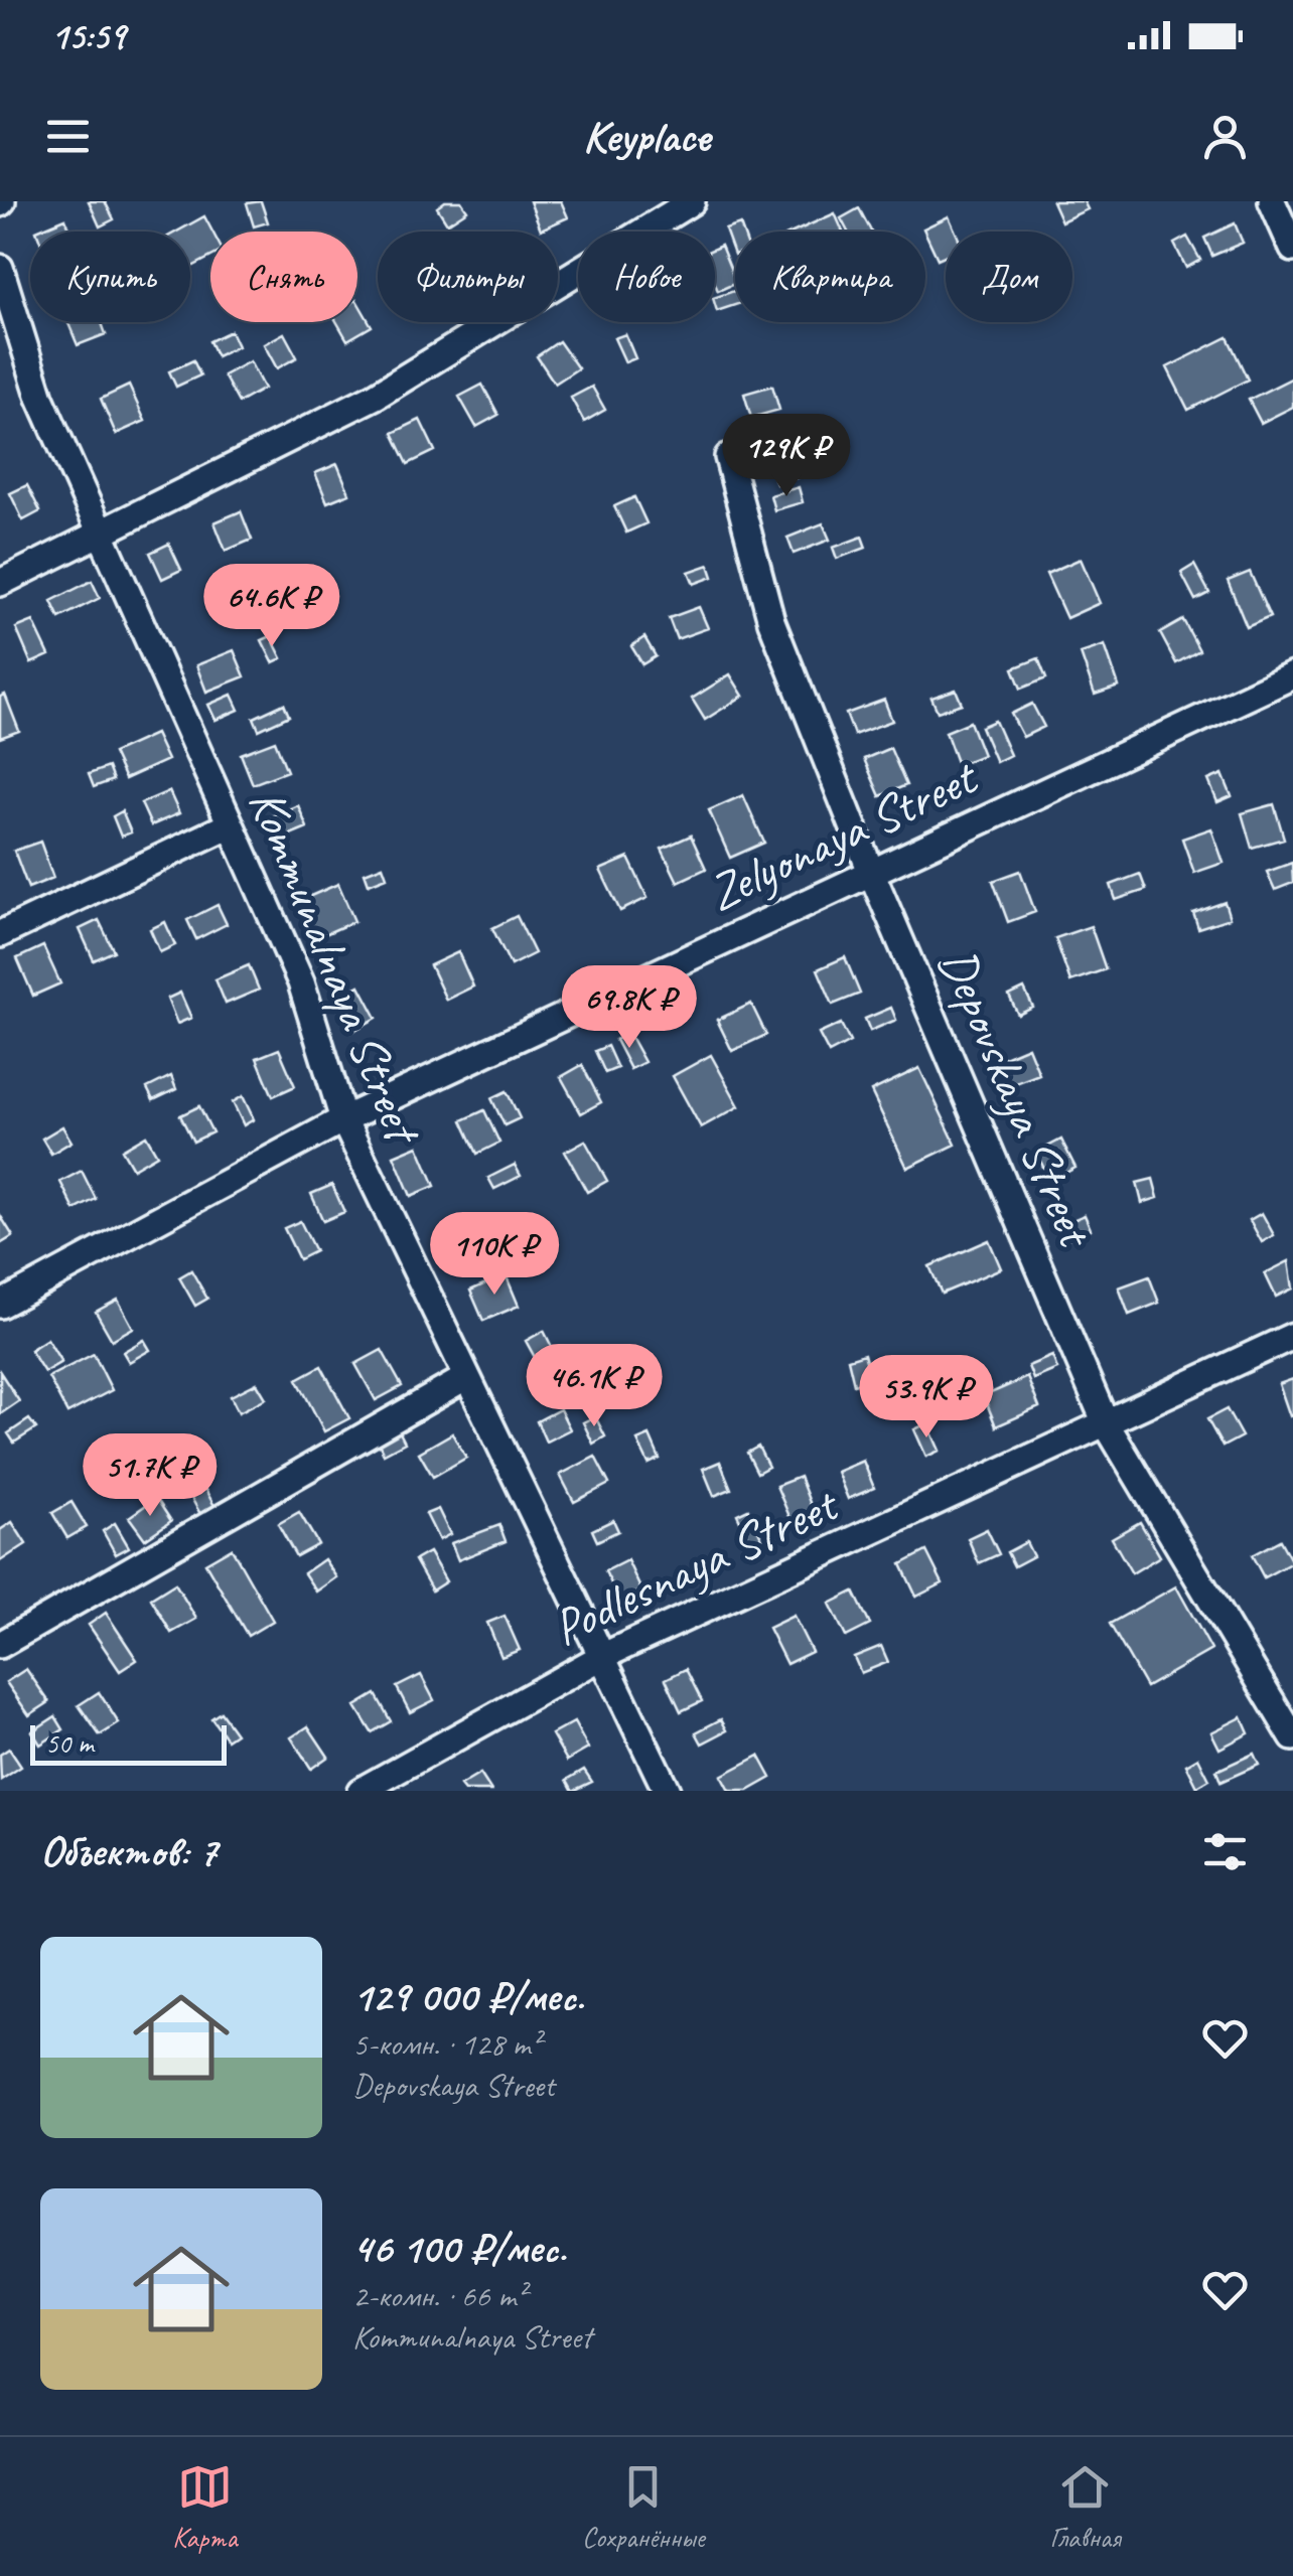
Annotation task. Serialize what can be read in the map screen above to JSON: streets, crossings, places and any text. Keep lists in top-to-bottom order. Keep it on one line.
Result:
{"streets":{"street":["Zelyonaya Street","Kommunalnaya Street","Depovskaya Street","Podlesnaya Street"]},"crossings":[["Zelyonaya Street","Kommunalnaya Street"],["Zelyonaya Street","Depovskaya Street"],["Kommunalnaya Street","Podlesnaya Street"],["Depovskaya Street","Podlesnaya Street"]],"scale_bar":"50 m","page":{"status":"15:59","header":"Keyplace","chip":["Купить","Снять","Фильтры","Новое","Квартира","Дом"],"price":["129K ₽","64.6K ₽","69.8K ₽","110K ₽","46.1K ₽","53.9K ₽","51.7K ₽"],"scale":"50 m","heading":"Объектов: 7","list":[{"name":"129 000 ₽/мес.","note":"5-комн. · 128 m² · Depovskaya Street"},{"name":"46 100 ₽/мес.","note":"2-комн. · 66 m² · Kommunalnaya Street"}],"tabs":["Карта","Сохранённые","Главная"]}}
